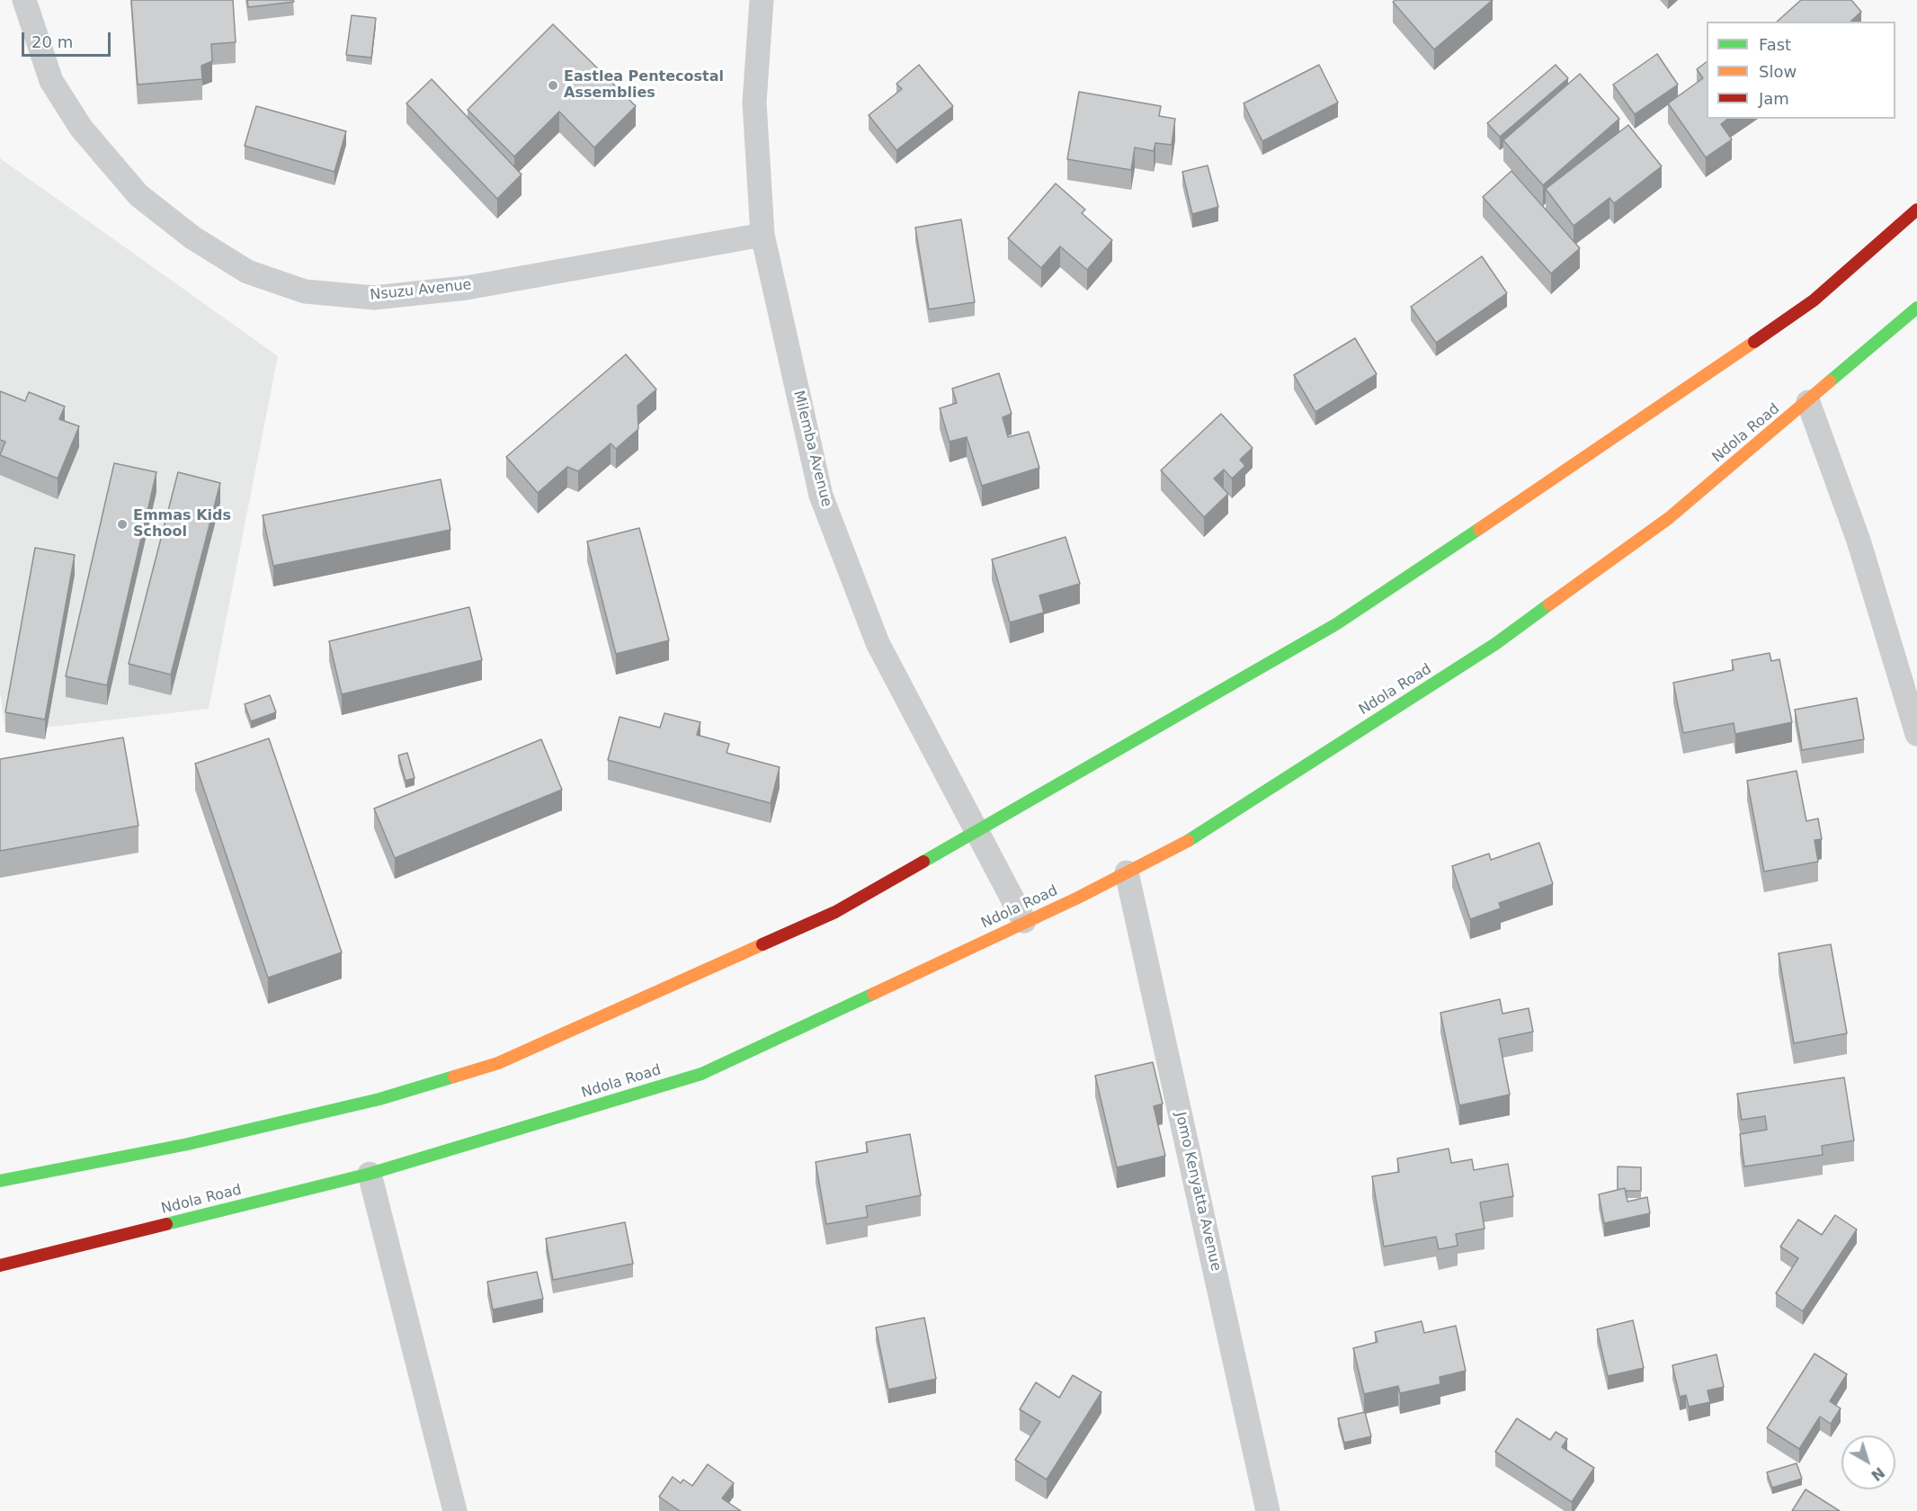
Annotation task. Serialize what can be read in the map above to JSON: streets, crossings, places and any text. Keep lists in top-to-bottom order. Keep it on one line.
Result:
{"streets":{"main road":["Ndola Road"],"street":["Nsuzu Avenue","Milemba Avenue","Jomo Kenyatta Avenue"]},"crossings":[["Nsuzu Avenue","Milemba Avenue"],["Ndola Road","Milemba Avenue"],["Ndola Road","Jomo Kenyatta Avenue"]],"places":["Eastlea Pentecostal Assemblies","Emmas Kids School"],"legend":["Fast","Slow","Jam"],"scale_bar":"20 m","north":"bottom right"}
